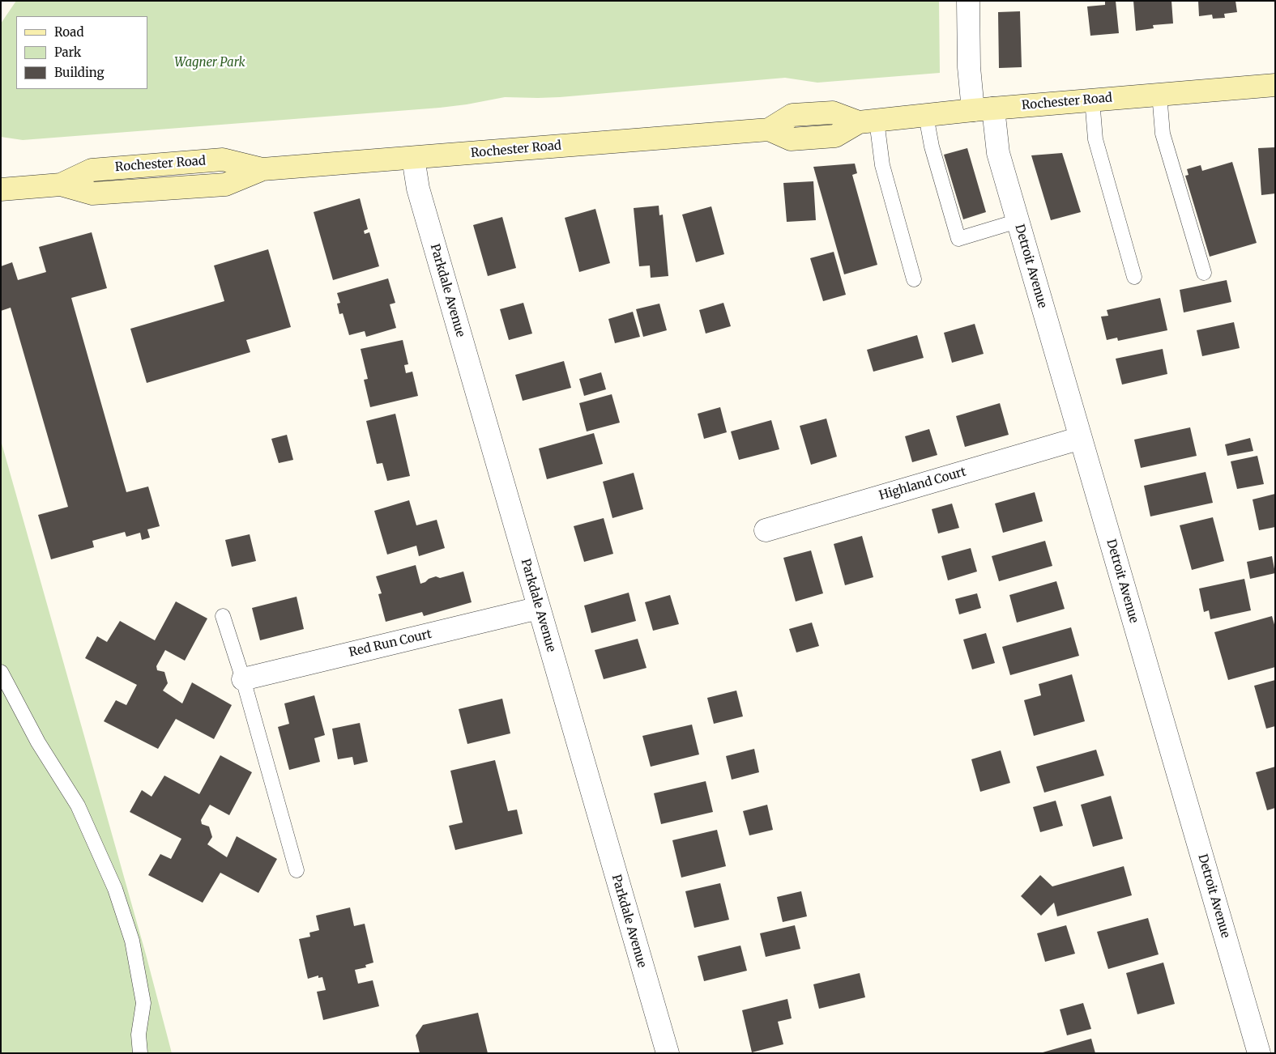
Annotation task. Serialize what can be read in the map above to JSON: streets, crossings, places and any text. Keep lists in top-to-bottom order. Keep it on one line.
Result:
{"streets":{"main road":["Rochester Road"],"street":["Detroit Avenue","Parkdale Avenue","Highland Court","Red Run Court"]},"crossings":[["Rochester Road","Detroit Avenue"],["Rochester Road","Parkdale Avenue"],["Detroit Avenue","Highland Court"],["Parkdale Avenue","Red Run Court"]],"parks":["Wagner Park"],"legend":["Road","Park","Building"]}
